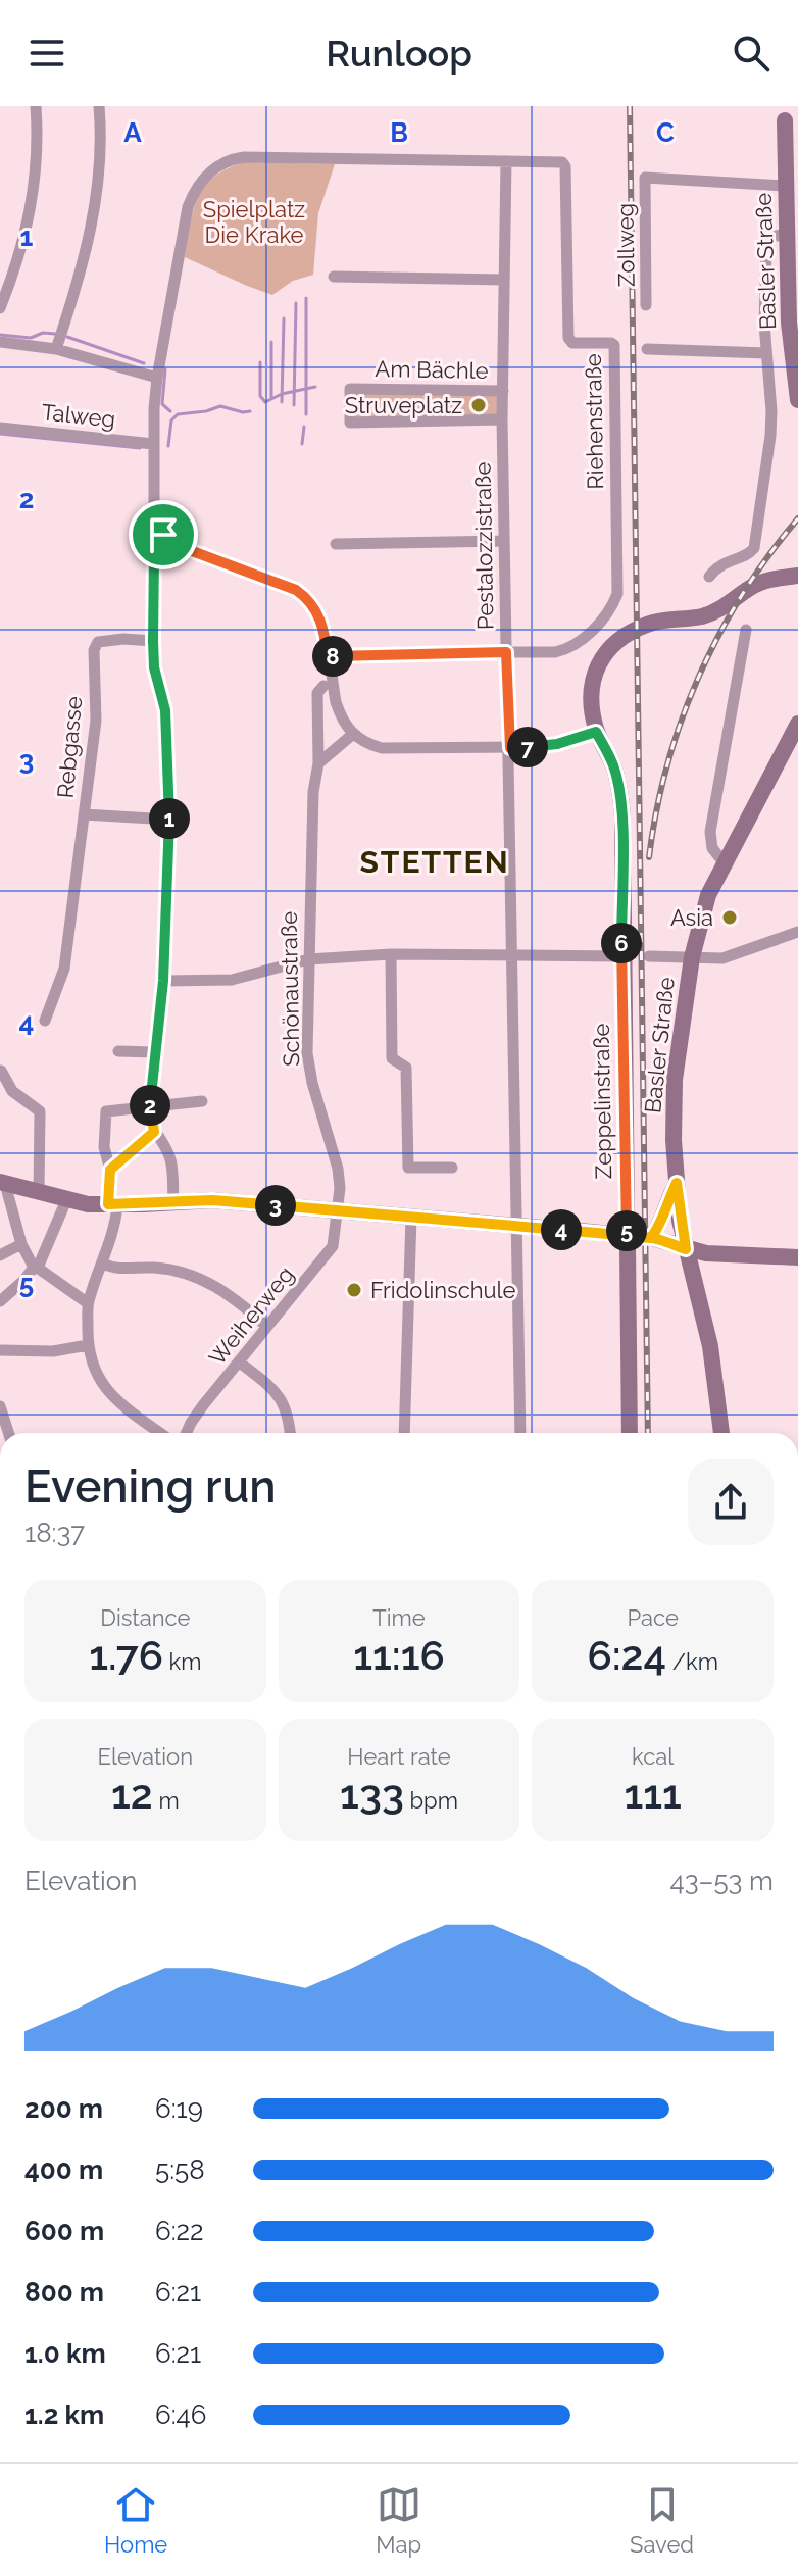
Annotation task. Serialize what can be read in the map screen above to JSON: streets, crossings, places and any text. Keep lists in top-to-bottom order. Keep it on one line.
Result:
{"streets":{"main road":["Basler Straße","Zeppelinstraße"],"street":["Zollweg","Am Bächle","Talweg","Riehenstraße","Pestalozzistraße","Rebgasse","Schönaustraße","Weiherweg"]},"crossings":[["Zollweg","Basler Straße"],["Am Bächle","Pestalozzistraße"],["Riehenstraße","Pestalozzistraße"],["Schönaustraße","Weiherweg"]],"districts":["STETTEN"],"parks":["Spielplatz Die Krake"],"places":["Struveplatz","Asia","Fridolinschule"],"page":{"header":"Runloop","pins":["8","7","1","6","2","3","4","5"],"heading":["Evening run","18:37"],"stats":[["Distance","1.76 km"],["Time","11:16"],["Pace","6:24 /km"],["Elevation","12 m"],["Heart rate","133 bpm"],["kcal","111"]],"chart":["Elevation","43–53 m"],"list":[{"name":"200 m","note":"6:19"},{"name":"400 m","note":"5:58"},{"name":"600 m","note":"6:22"},{"name":"800 m","note":"6:21"},{"name":"1.0 km","note":"6:21"},{"name":"1.2 km","note":"6:46"}],"tabs":["Home","Map","Saved"]},"grid":{"columns":["A","B","C"],"rows":["1","2","3","4","5"]}}
